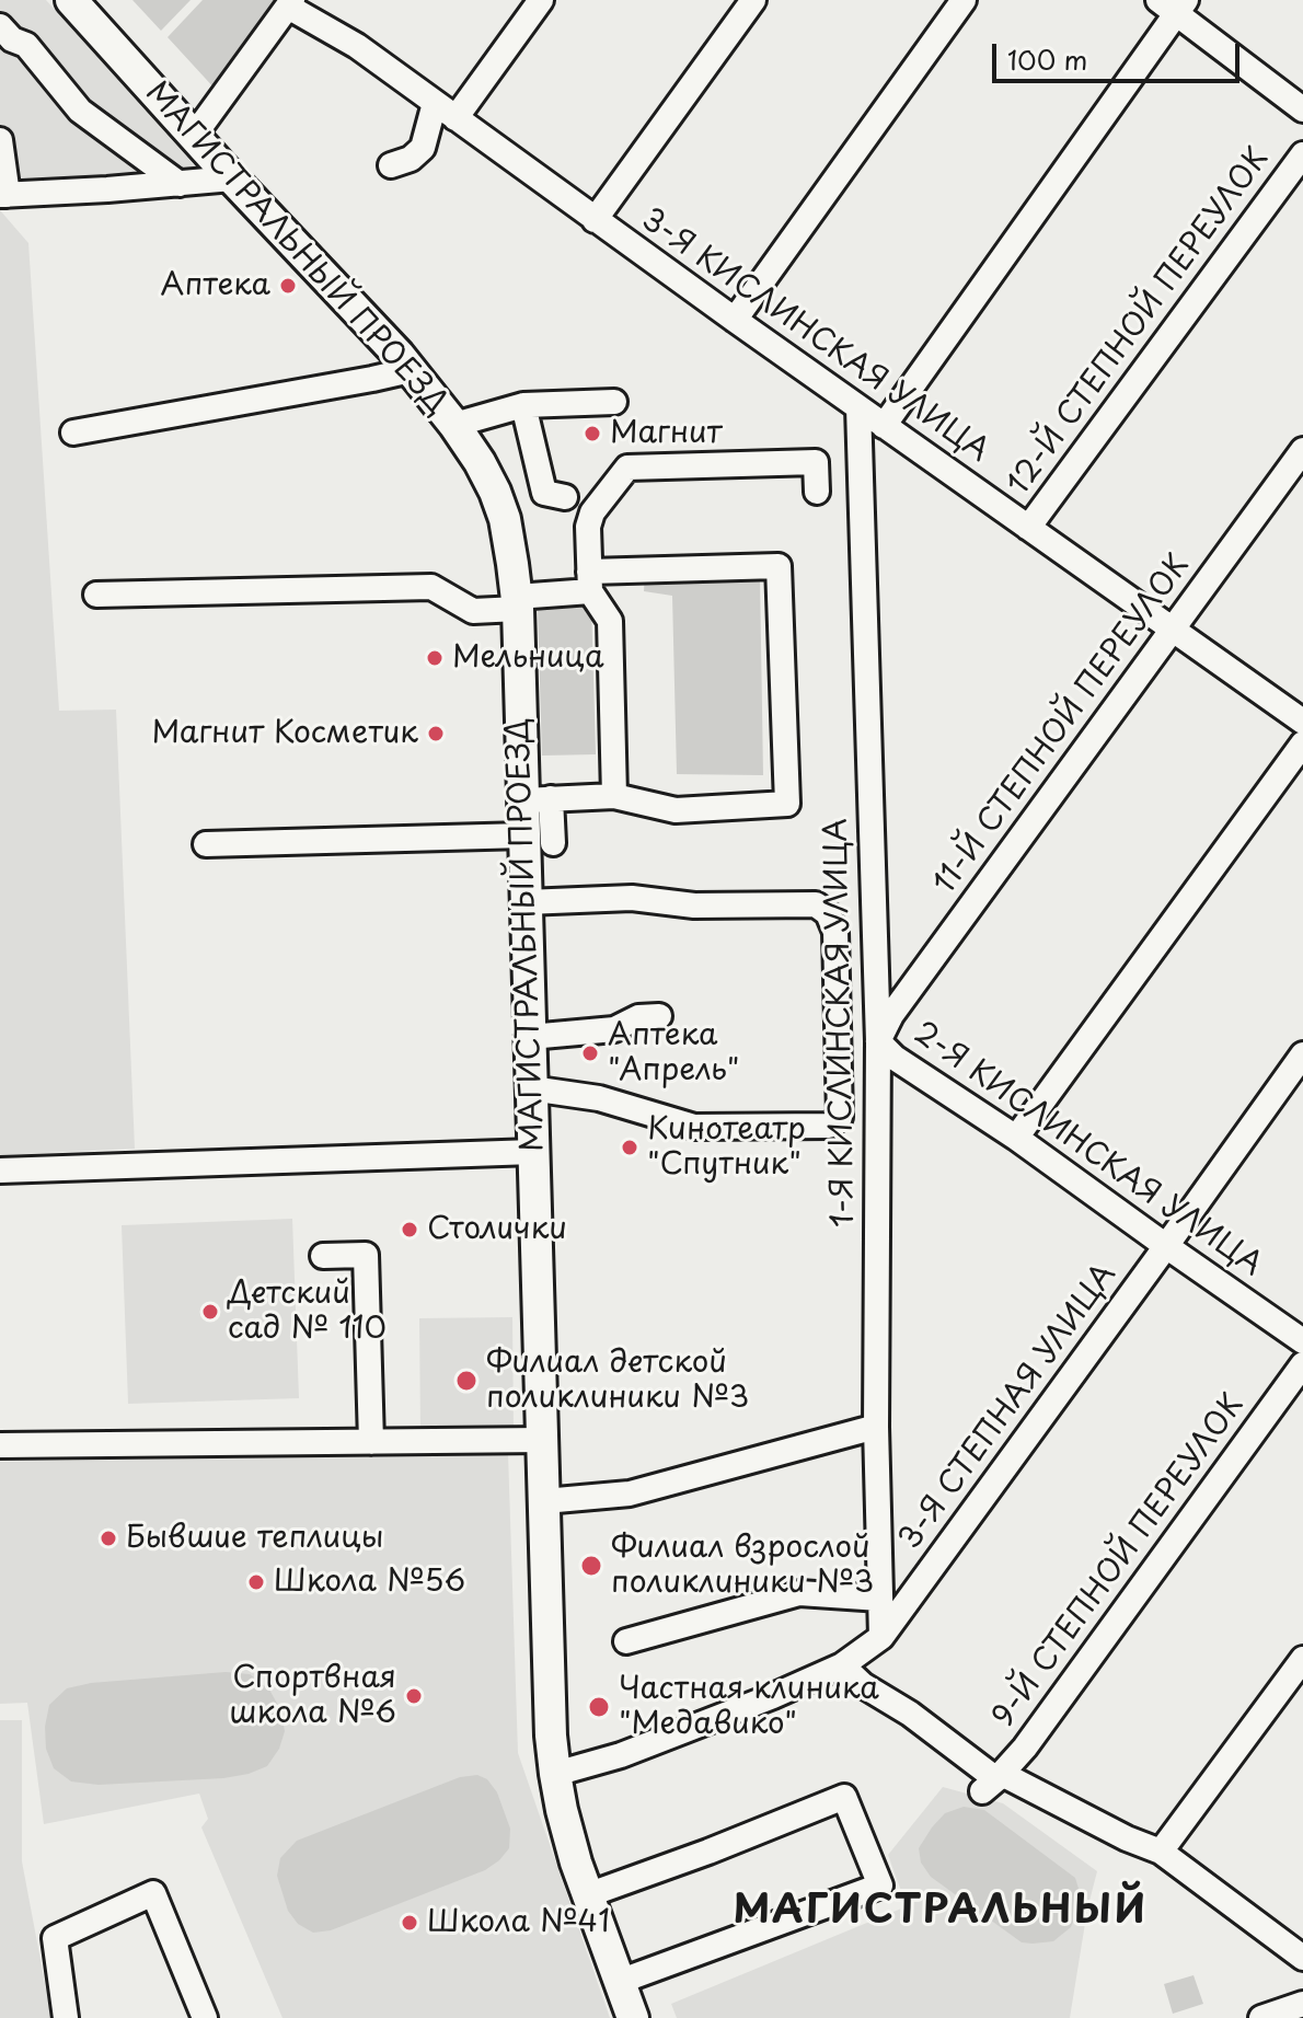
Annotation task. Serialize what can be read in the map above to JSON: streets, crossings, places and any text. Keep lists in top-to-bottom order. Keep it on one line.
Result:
{"streets":{"main road":["МАГИСТРАЛЬНЫЙ ПРОЕЗД"],"street":["12-Й СТЕПНОЙ ПЕРЕУЛОК","3-Я КИСЛИНСКАЯ УЛИЦА","11-Й СТЕПНОЙ ПЕРЕУЛОК","1-Я КИСЛИНСКАЯ УЛИЦА","2-Я КИСЛИНСКАЯ УЛИЦА","3-Я СТЕПНАЯ УЛИЦА","9-Й СТЕПНОЙ ПЕРЕУЛОК"]},"crossings":[["МАГИСТРАЛЬНЫЙ ПРОЕЗД","3-Я СТЕПНАЯ УЛИЦА"],["12-Й СТЕПНОЙ ПЕРЕУЛОК","3-Я КИСЛИНСКАЯ УЛИЦА"],["3-Я КИСЛИНСКАЯ УЛИЦА","11-Й СТЕПНОЙ ПЕРЕУЛОК"],["3-Я КИСЛИНСКАЯ УЛИЦА","1-Я КИСЛИНСКАЯ УЛИЦА"],["11-Й СТЕПНОЙ ПЕРЕУЛОК","1-Я КИСЛИНСКАЯ УЛИЦА"],["11-Й СТЕПНОЙ ПЕРЕУЛОК","2-Я КИСЛИНСКАЯ УЛИЦА"],["1-Я КИСЛИНСКАЯ УЛИЦА","2-Я КИСЛИНСКАЯ УЛИЦА"],["1-Я КИСЛИНСКАЯ УЛИЦА","3-Я СТЕПНАЯ УЛИЦА"],["2-Я КИСЛИНСКАЯ УЛИЦА","3-Я СТЕПНАЯ УЛИЦА"]],"districts":["МАГИСТРАЛЬНЫЙ"],"places":["Аптека","Магнит","Мельница","Магнит Косметик","Аптека \"Апрель\"","Кинотеатр \"Спутник\"","Столички","Детский сад № 110","Филиал детской поликлиники №3","Бывшие теплицы","Филиал взрослой поликлиники №3","Школа №56","Спортвная школа №6","Частная клиника \"Медавико\"","Школа №41"],"scale_bar":"100 m"}
